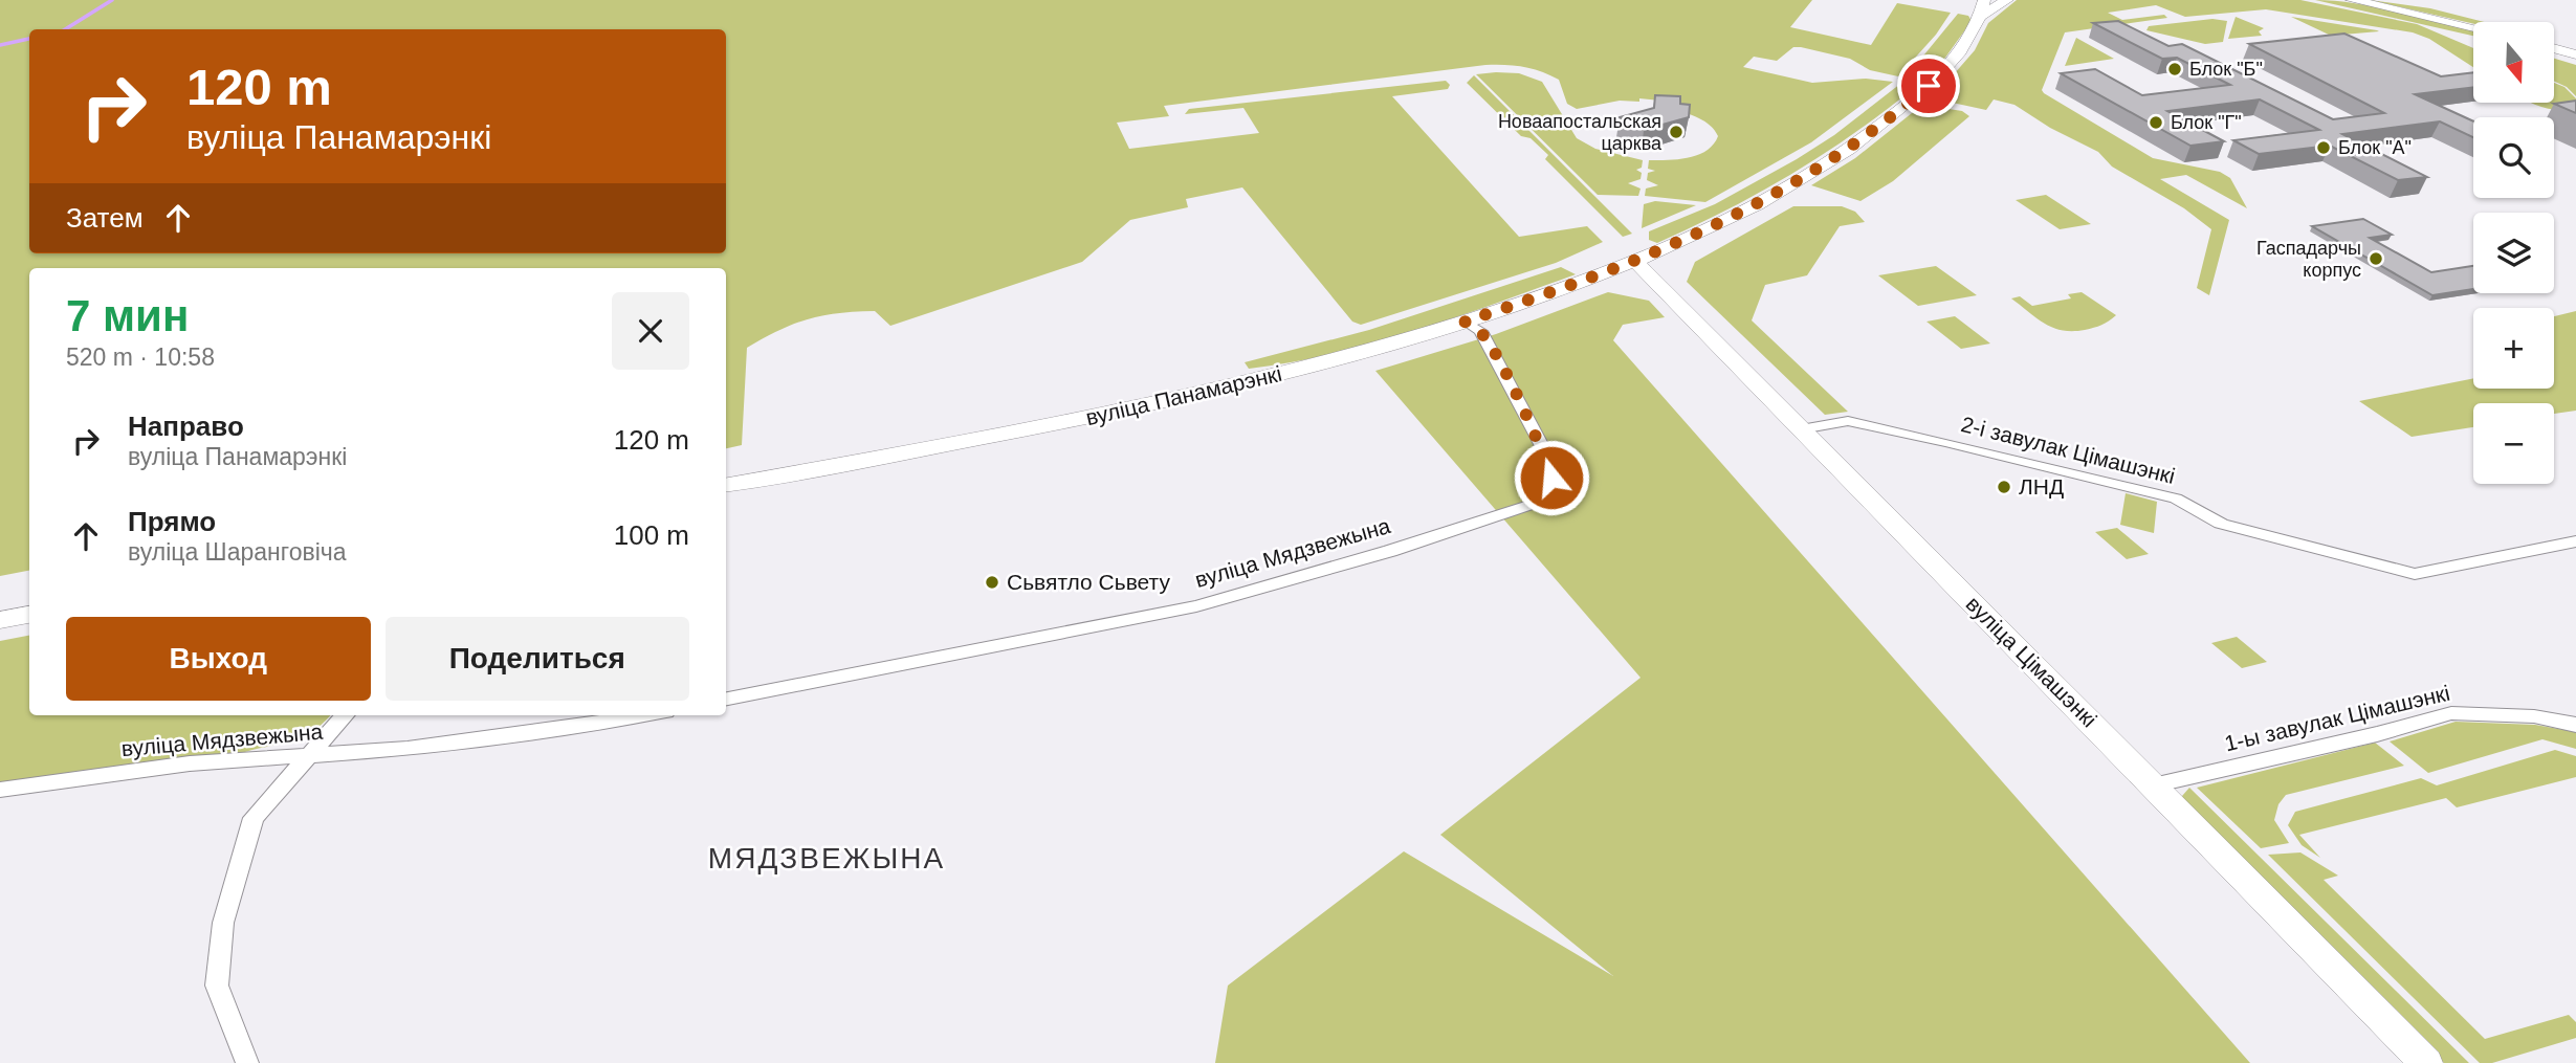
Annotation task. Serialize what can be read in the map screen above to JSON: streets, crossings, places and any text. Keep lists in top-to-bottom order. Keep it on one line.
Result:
{"streets":{"main road":["вуліца Панамарэнкі","вуліца Цімашэнкі"],"street":["2-і завулак Цімашэнкі","вуліца Мядзвежына","1-ы завулак Цімашэнкі"]},"crossings":[["вуліца Панамарэнкі","вуліца Мядзвежына"],["вуліца Панамарэнкі","вуліца Цімашэнкі"],["2-і завулак Цімашэнкі","вуліца Цімашэнкі"],["вуліца Цімашэнкі","1-ы завулак Цімашэнкі"]],"districts":["МЯДЗВЕЖЫНА"],"places":["Блок \"Б\"","Блок \"Г\"","Новаапостальская царква","Блок \"А\"","Гаспадарчы корпус","ЛНД","Сьвятло Сьвету"],"north":"bottom","page":{"map_buttons":["+","−"],"turn":["120 m","вуліца Панамарэнкі"],"then":"Затем","heading":["7 мин","520 m · 10:58"],"list":[{"name":"Направо","note":"вуліца Панамарэнкі","value":"120 m"},{"name":"Прямо","note":"вуліца Шаранговіча","value":"100 m"}],"buttons":["Выход","Поделиться"]}}
